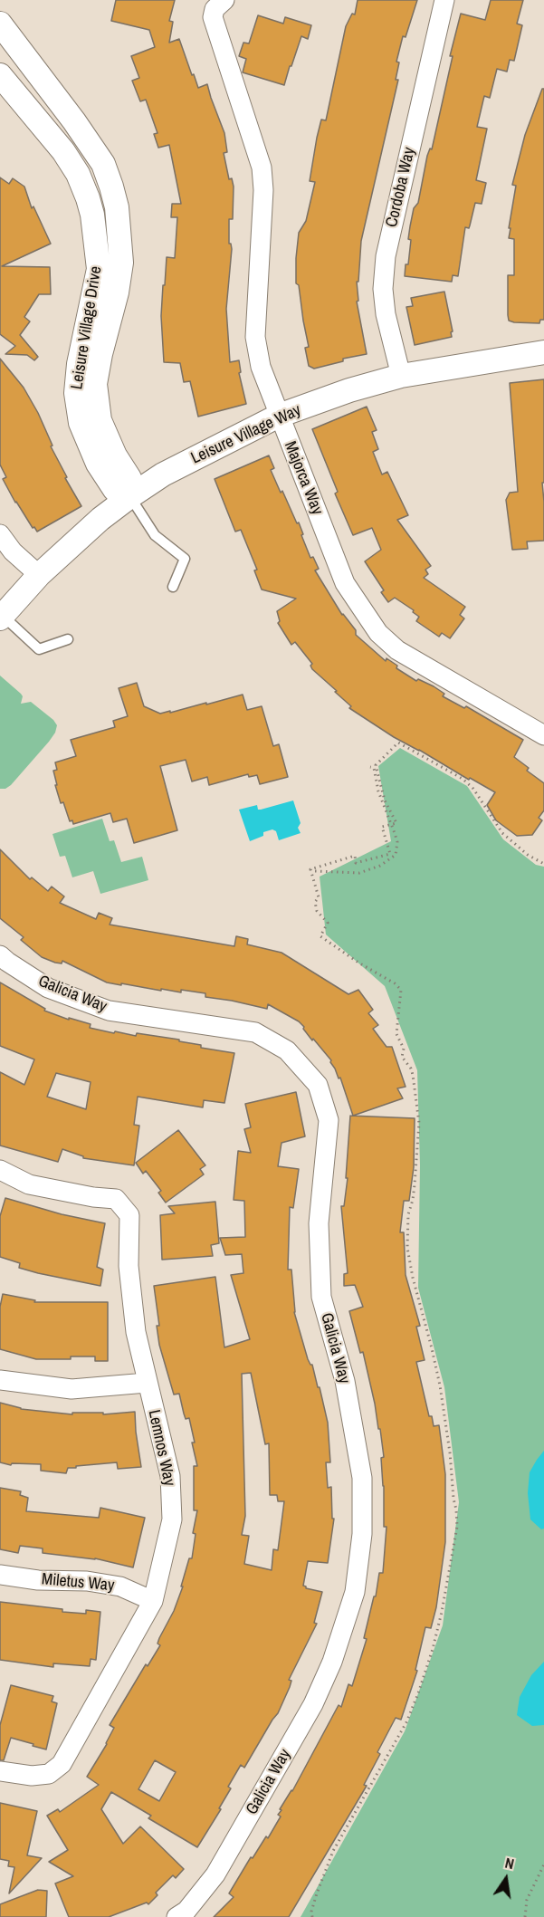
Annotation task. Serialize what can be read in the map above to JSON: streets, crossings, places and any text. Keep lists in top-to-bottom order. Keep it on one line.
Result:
{"streets":{"street":["Cordoba Way","Leisure Village Drive","Leisure Village Way","Majorca Way","Galicia Way","Lemnos Way","Miletus Way"]},"crossings":[["Cordoba Way","Leisure Village Way"],["Leisure Village Drive","Leisure Village Way"],["Leisure Village Way","Majorca Way"],["Lemnos Way","Miletus Way"]],"north":"top"}
